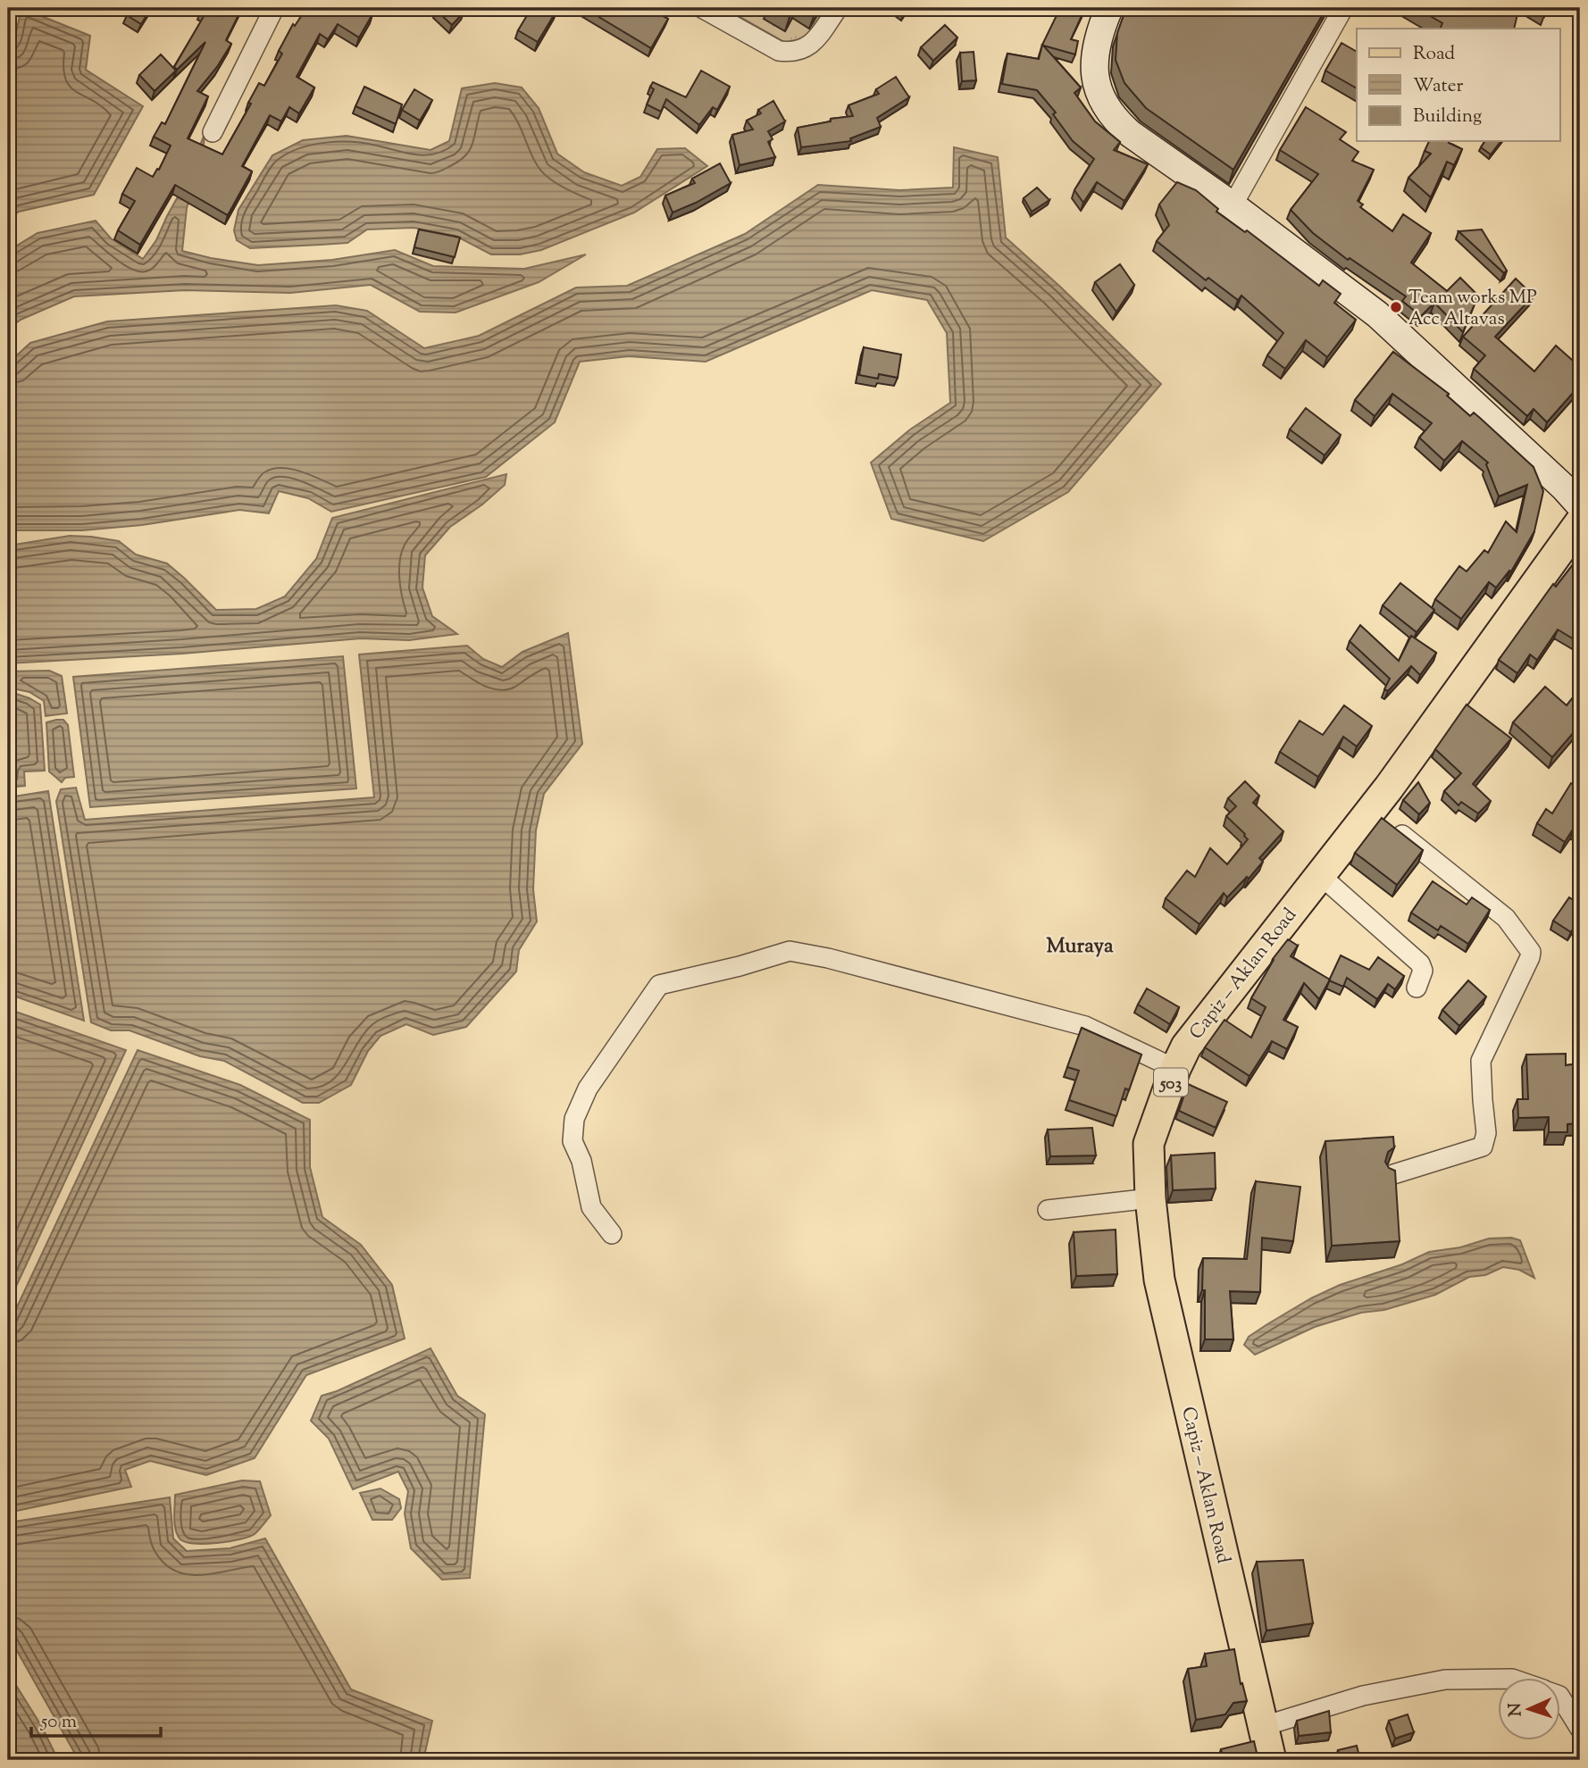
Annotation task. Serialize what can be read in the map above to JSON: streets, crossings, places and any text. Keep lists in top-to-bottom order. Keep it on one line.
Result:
{"streets":{"main road":["Capiz – Aklan Road","503"]},"districts":["Muraya"],"places":["Team works MP Acc Altavas"],"legend":["Road","Water","Building"],"scale_bar":"50 m","north":"left"}
